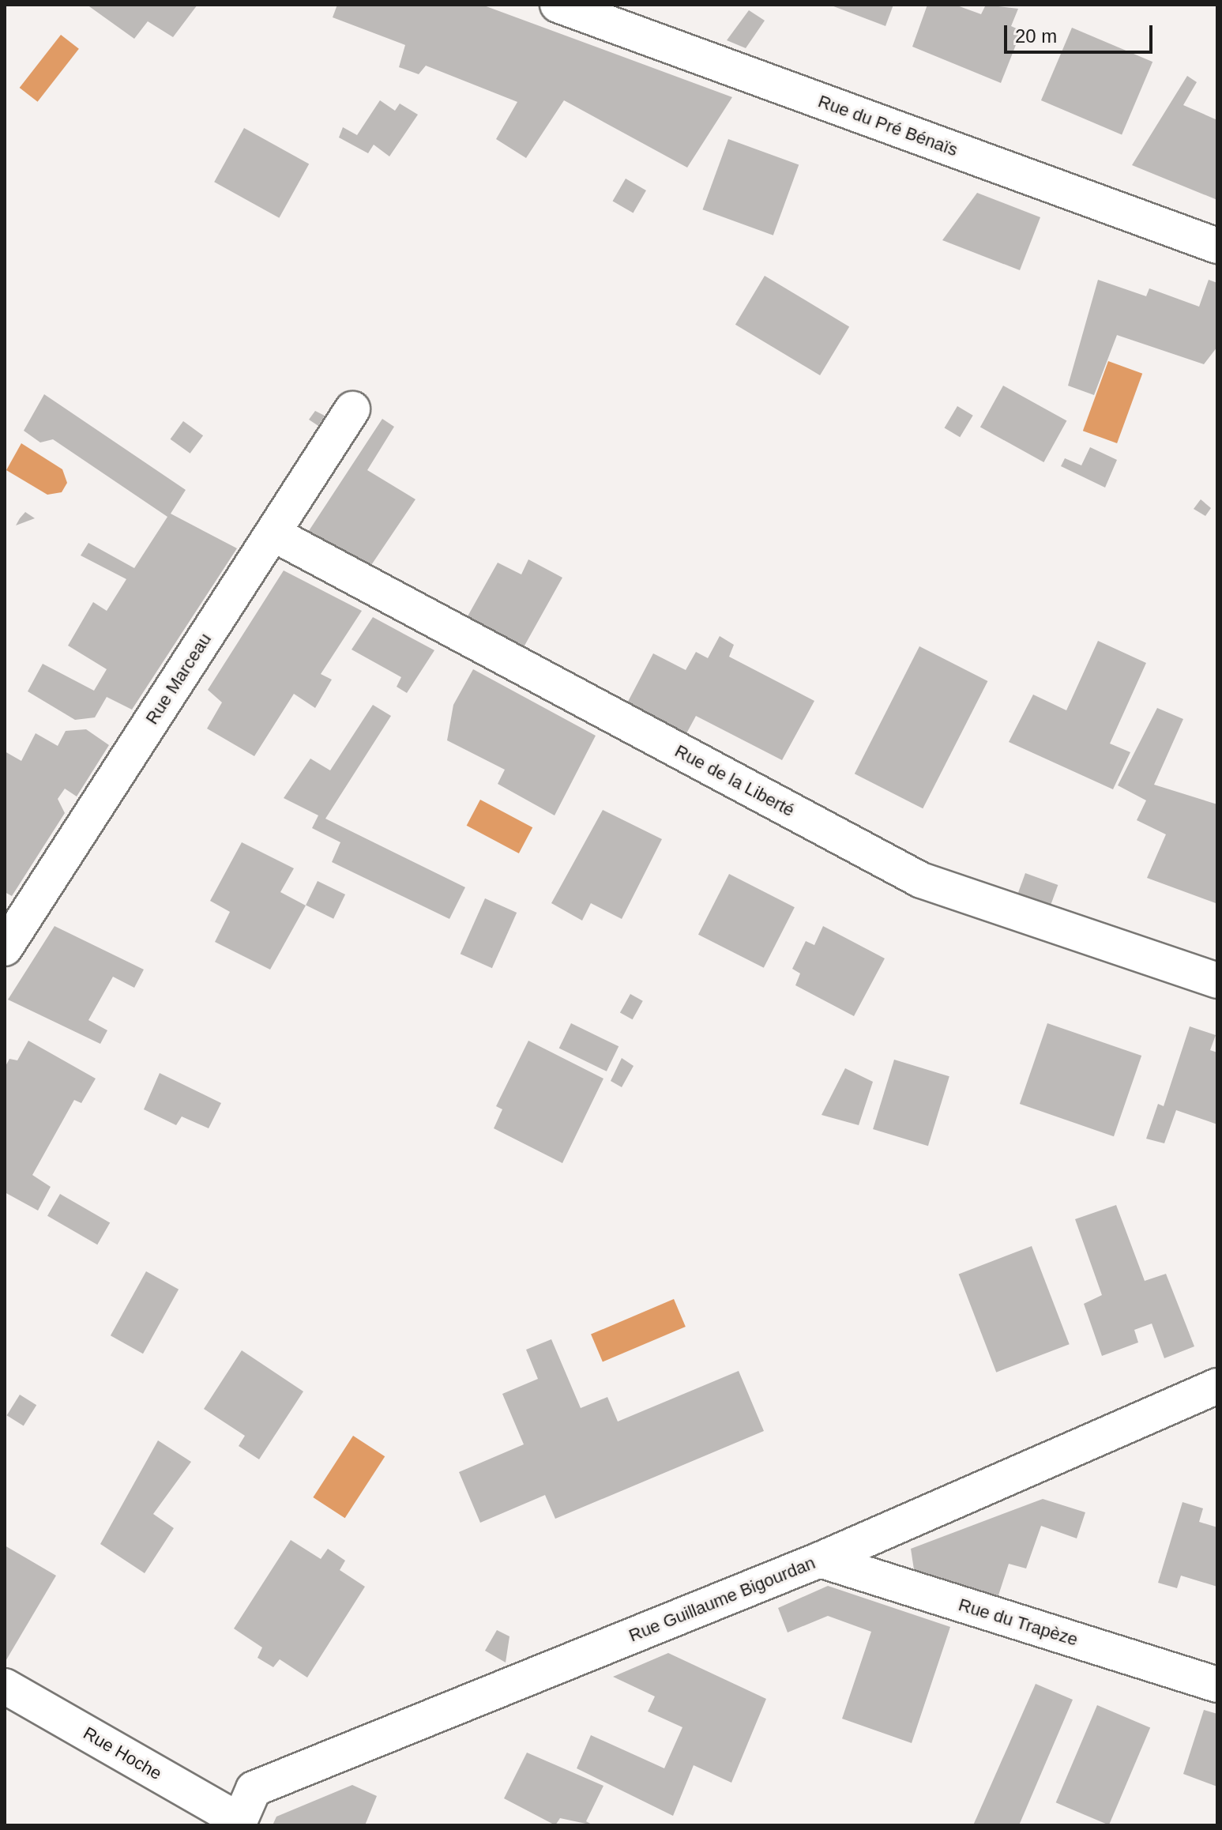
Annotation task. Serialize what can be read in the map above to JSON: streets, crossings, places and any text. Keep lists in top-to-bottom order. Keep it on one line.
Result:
{"streets":{"street":["Rue du Pré Bénaïs","Rue Marceau","Rue de la Liberté","Rue Guillaume Bigourdan","Rue du Trapèze","Rue Hoche"]},"crossings":[["Rue Marceau","Rue de la Liberté"],["Rue Guillaume Bigourdan","Rue du Trapèze"],["Rue Guillaume Bigourdan","Rue Hoche"]],"scale_bar":"20 m"}
